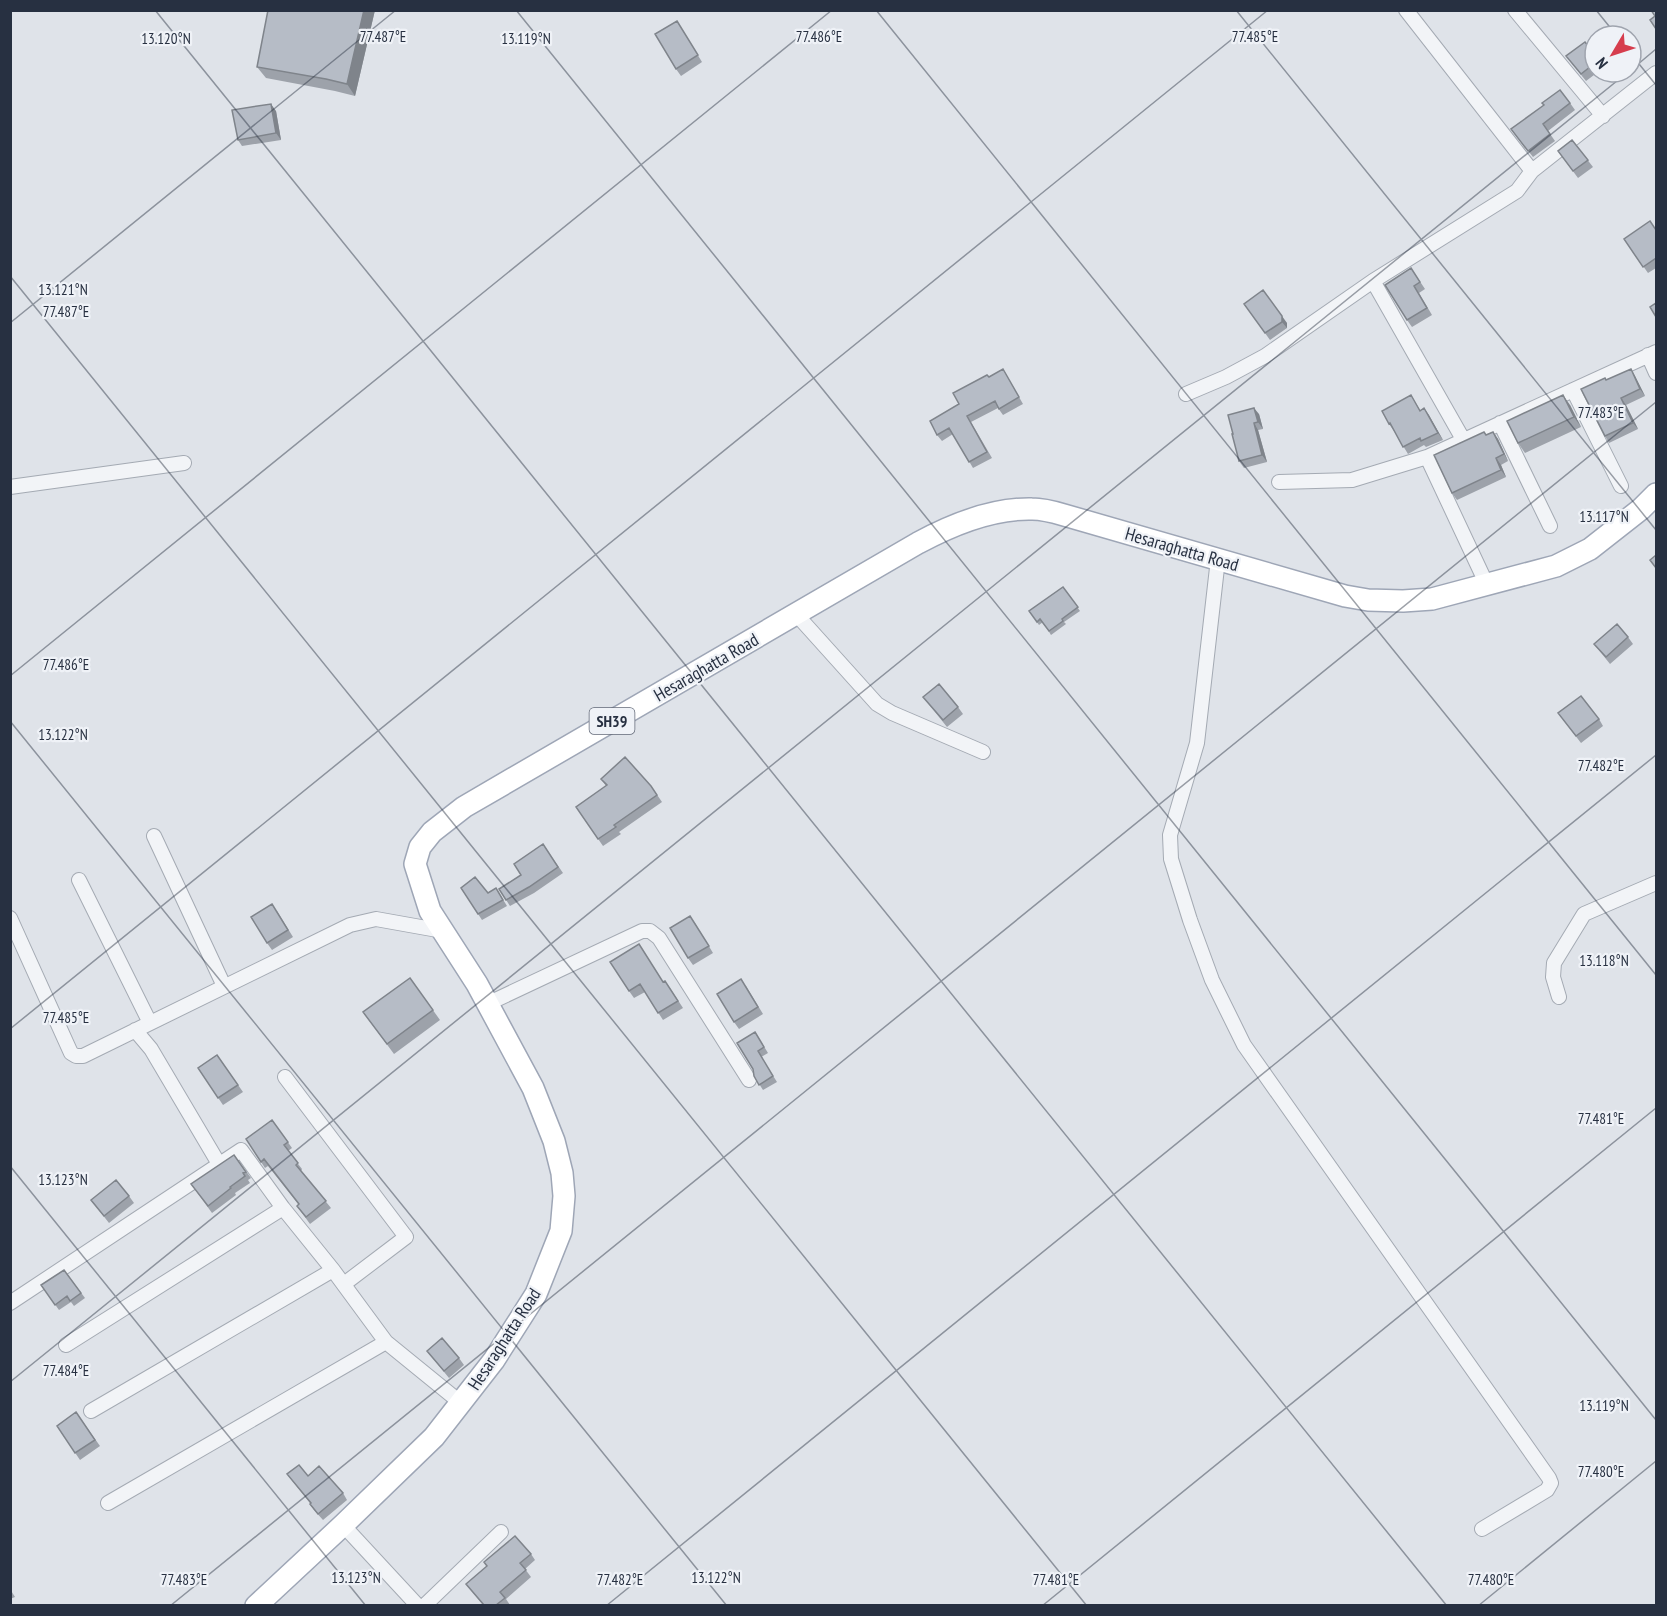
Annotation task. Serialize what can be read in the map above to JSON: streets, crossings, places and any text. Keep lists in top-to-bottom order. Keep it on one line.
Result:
{"streets":{"main road":["Hesaraghatta Road","SH39"]},"north":"bottom left","coordinates":["77.487°E","77.486°E","77.485°E","13.120°N","13.119°N","13.121°N","77.483°E","13.117°N","13.122°N","77.482°E","13.118°N","77.481°E","13.123°N","77.484°E","77.480°E"]}
